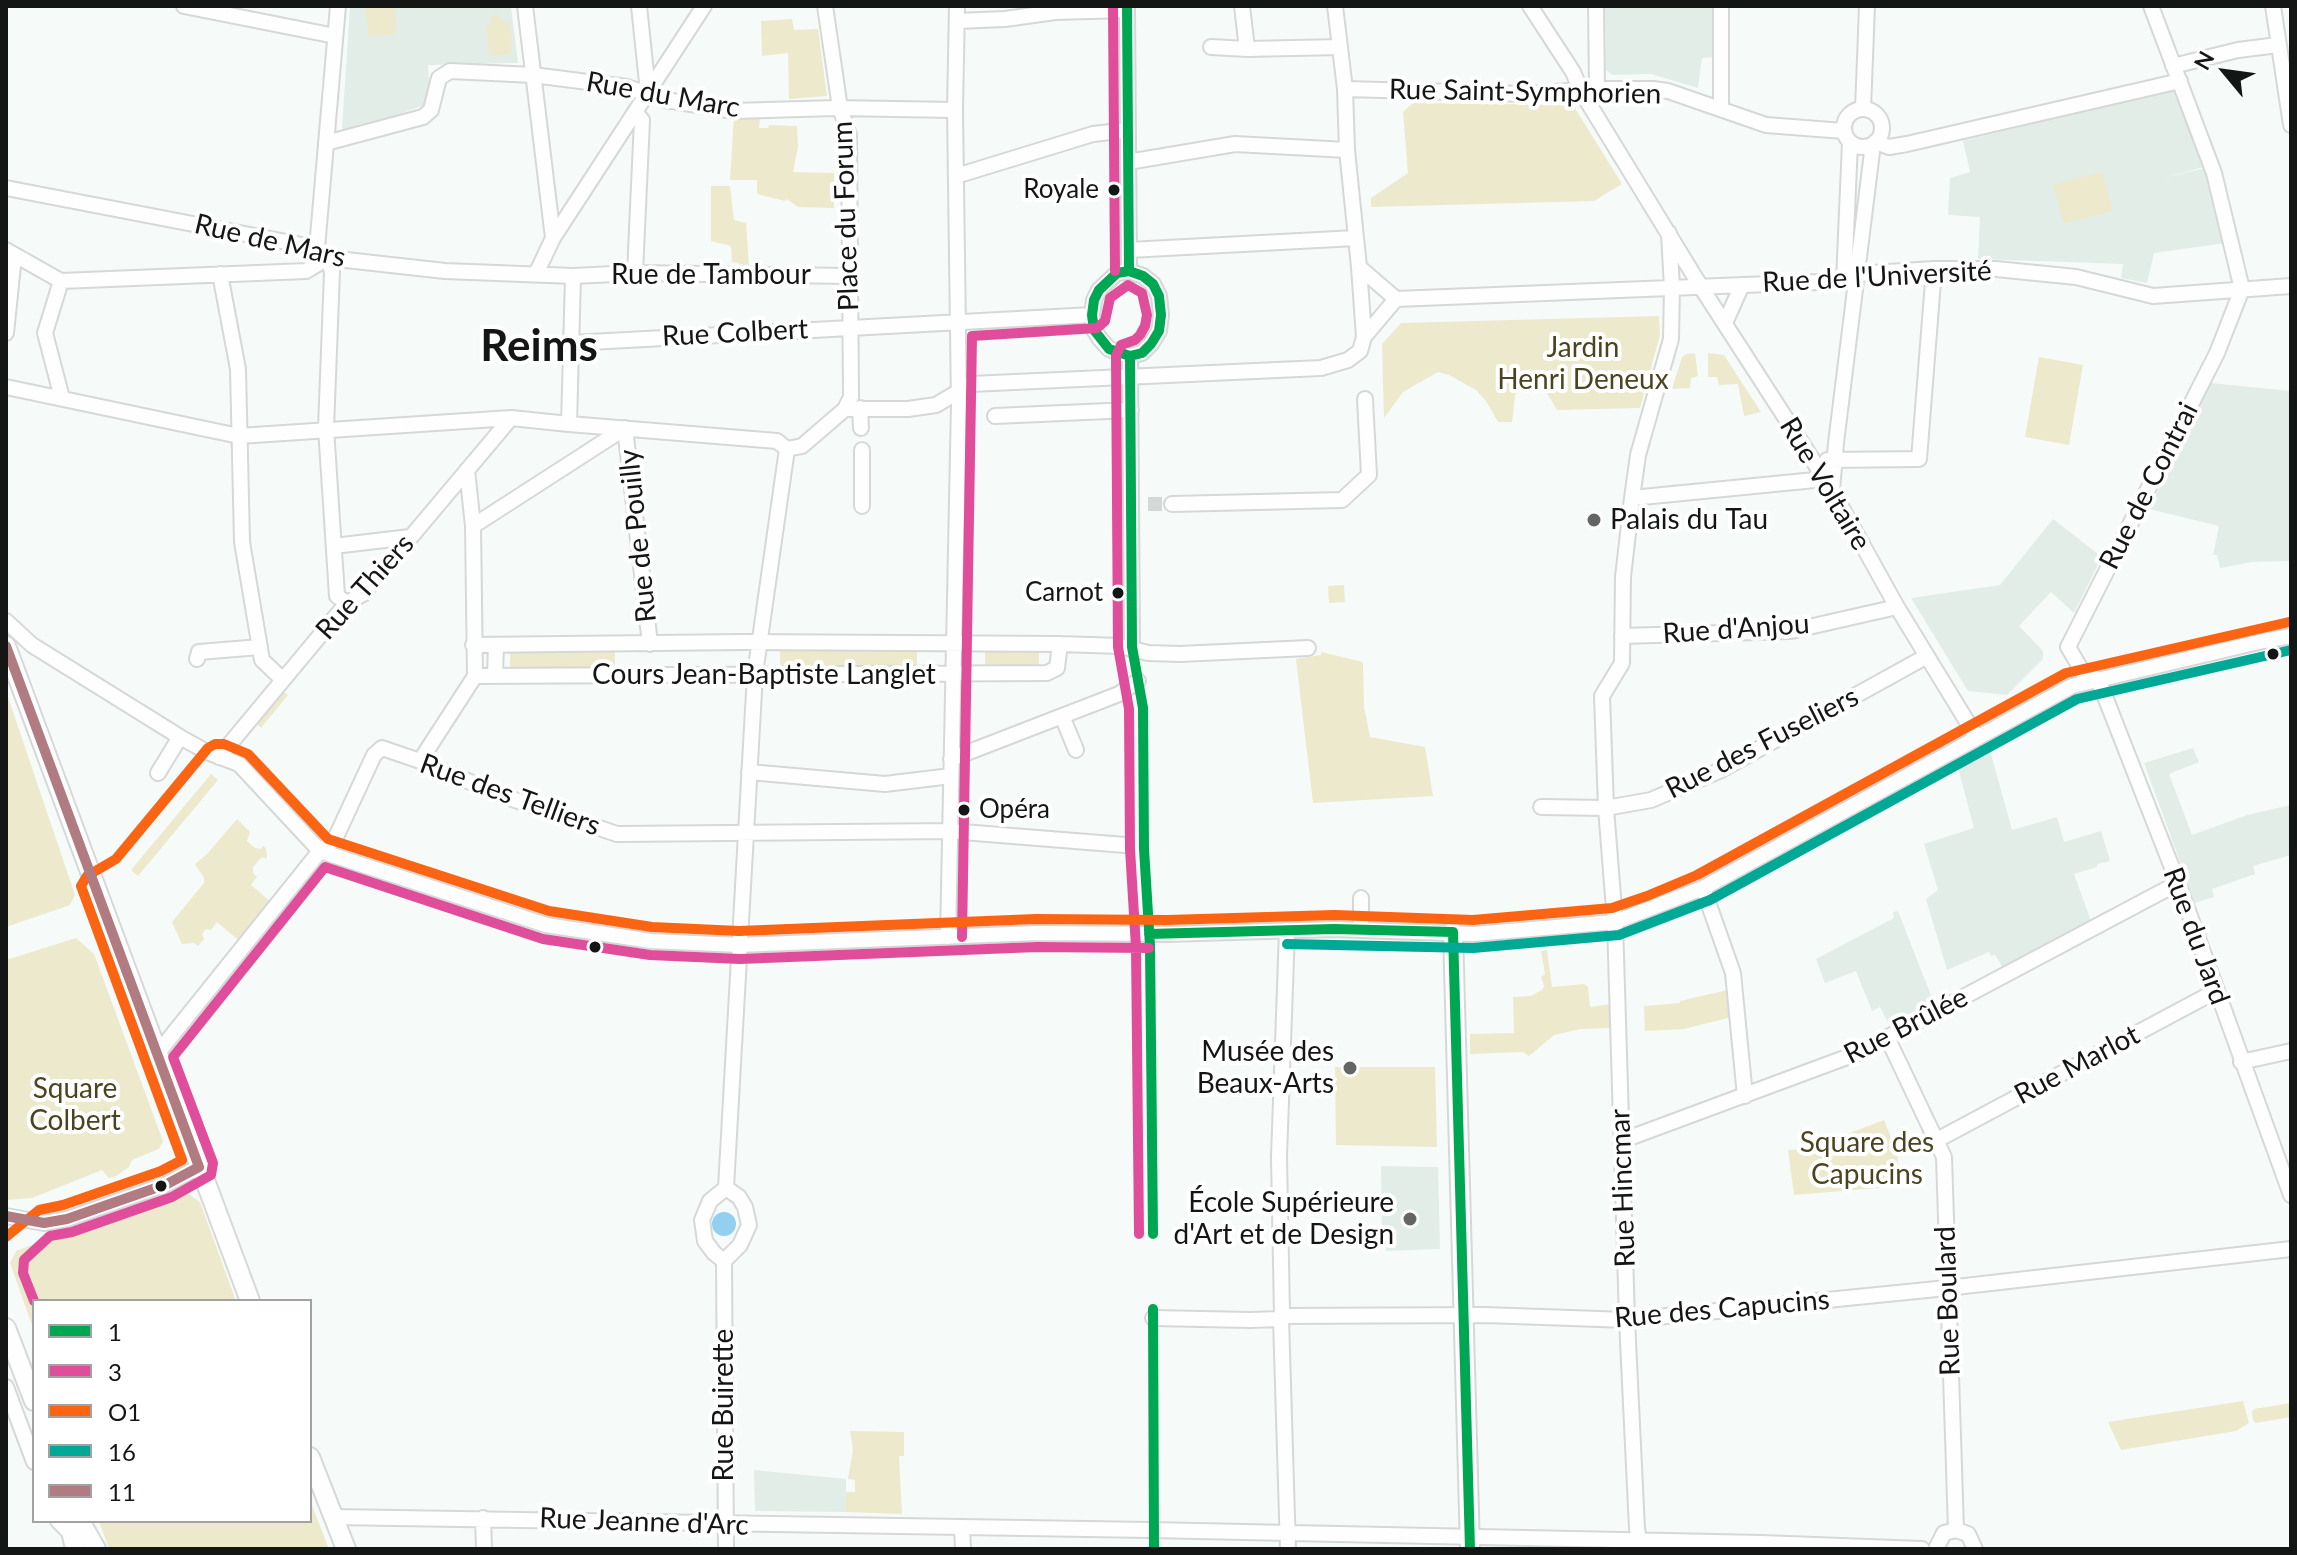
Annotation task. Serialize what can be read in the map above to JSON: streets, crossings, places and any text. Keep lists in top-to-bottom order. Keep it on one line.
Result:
{"streets":{"street":["Rue Saint-Symphorien","Rue du Marc","Place du Forum","Rue de Mars","Rue de Tambour","Rue de l'Université","Rue Colbert","Rue Voltaire","Rue de Contrai","Rue de Pouilly","Rue Thiers","Rue d'Anjou","Cours Jean-Baptiste Langlet","Rue des Fuseliers","Rue des Telliers","Rue du Jard","Rue Brûlée","Rue Marlot","Rue Hincmar","Rue Boulard","Rue des Capucins","Rue Buirette","Rue Jeanne d'Arc"]},"crossings":[["Rue Saint-Symphorien","Rue Voltaire"],["Rue du Marc","Place du Forum"],["Place du Forum","Rue de Tambour"],["Place du Forum","Rue Colbert"],["Rue de Mars","Rue de Tambour"],["Rue de l'Université","Rue Voltaire"],["Rue de l'Université","Rue de Contrai"],["Rue Voltaire","Rue d'Anjou"],["Rue Voltaire","Rue des Fuseliers"],["Rue Voltaire","Rue Hincmar"],["Rue de Contrai","Rue du Jard"],["Rue de Pouilly","Cours Jean-Baptiste Langlet"],["Rue des Fuseliers","Rue Hincmar"],["Rue du Jard","Rue Brûlée"],["Rue du Jard","Rue Marlot"],["Rue Brûlée","Rue Hincmar"],["Rue Brûlée","Rue Boulard"],["Rue Marlot","Rue Boulard"],["Rue Hincmar","Rue des Capucins"],["Rue Hincmar","Rue Jeanne d'Arc"],["Rue Boulard","Rue des Capucins"],["Rue Buirette","Rue Jeanne d'Arc"]],"districts":["Reims"],"parks":["Jardin Henri Deneux","Square Colbert","Square des Capucins"],"places":["Royale","Palais du Tau","Carnot","Opéra","Musée des Beaux-Arts","École Supérieure d'Art et de Design"],"lines":["transit line 1","transit line 3","transit line O1","transit line 11","transit line 16"],"legend":["1","3","O1","16","11"],"north":"top left"}
